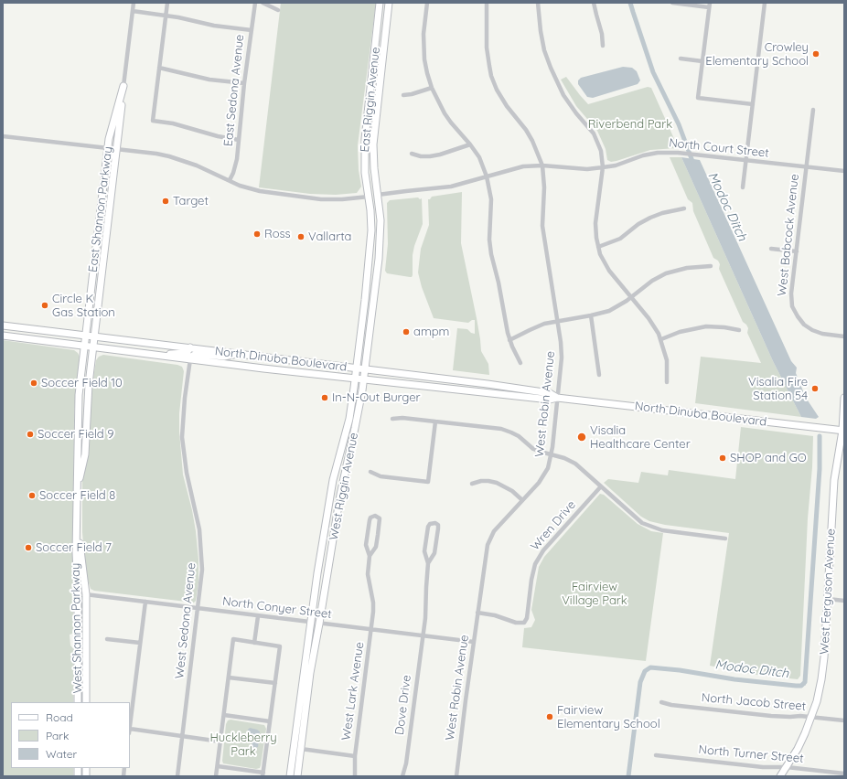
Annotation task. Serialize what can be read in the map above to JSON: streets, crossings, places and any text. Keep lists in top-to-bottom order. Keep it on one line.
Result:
{"streets":{"main road":["East Riggin Avenue","East Shannon Parkway","North Dinuba Boulevard","West Riggin Avenue","West Ferguson Avenue","West Shannon Parkway"],"street":["East Sedona Avenue","North Court Street","West Babcock Avenue","West Robin Avenue","Wren Drive","North Conyer Street","West Sedona Avenue","West Lark Avenue","North Jacob Street","Dove Drive","North Turner Street"]},"crossings":[["East Riggin Avenue","North Court Street"],["East Riggin Avenue","West Riggin Avenue"],["North Court Street","West Babcock Avenue"],["North Court Street","West Robin Avenue"],["North Court Street","West Riggin Avenue"],["East Shannon Parkway","North Dinuba Boulevard"],["East Shannon Parkway","West Shannon Parkway"],["North Dinuba Boulevard","West Robin Avenue"],["North Dinuba Boulevard","West Riggin Avenue"],["North Dinuba Boulevard","West Ferguson Avenue"],["North Dinuba Boulevard","West Sedona Avenue"],["North Dinuba Boulevard","West Shannon Parkway"],["West Robin Avenue","Wren Drive"],["West Robin Avenue","North Conyer Street"],["West Riggin Avenue","North Conyer Street"],["West Ferguson Avenue","North Jacob Street"],["West Ferguson Avenue","North Turner Street"],["North Conyer Street","West Sedona Avenue"],["North Conyer Street","West Shannon Parkway"],["North Conyer Street","West Lark Avenue"],["North Conyer Street","Dove Drive"]],"water":["Modoc Ditch"],"parks":["Riverbend Park","Fairview Village Park","Huckleberry Park"],"places":["Crowley Elementary School","Target","Ross","Vallarta","Circle K Gas Station","ampm","Soccer Field 10","Visalia Fire Station 54","In-N-Out Burger","Soccer Field 9","Visalia Healthcare Center","SHOP and GO","Soccer Field 8","Soccer Field 7","Fairview Elementary School"],"legend":["Road","Park","Water"]}
